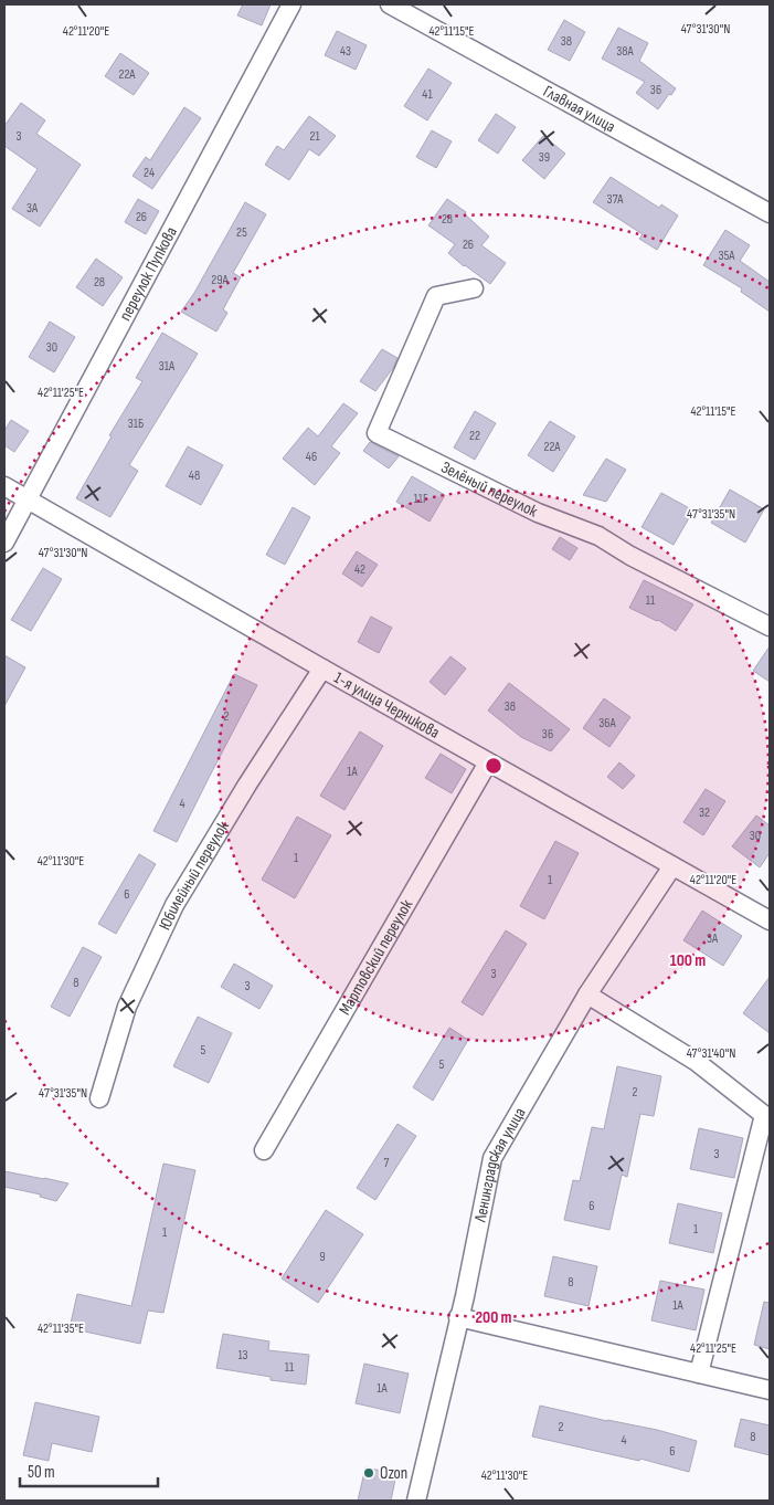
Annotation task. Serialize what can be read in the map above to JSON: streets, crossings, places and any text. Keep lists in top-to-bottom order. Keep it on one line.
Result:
{"streets":{"street":["Главная улица","переулок Пупкова","Зелёный переулок","1-я улица Черникова","Юбилейный переулок","Мартовский переулок","Ленинградская улица"]},"crossings":[["переулок Пупкова","1-я улица Черникова"],["1-я улица Черникова","Юбилейный переулок"],["1-я улица Черникова","Мартовский переулок"],["1-я улица Черникова","Ленинградская улица"]],"places":["Ozon"],"house_numbers":["38","43","38А","22А","36","41","3","21","39","24","37А","3А","26","28","25","26","35А","29А","28","30","31А","31Б","22","22А","46","48","11Г","42","11","38","2","36А","36","1А","4","32","30","1","1","6","3А","3","8","3","5","5","2","3","7","6","1","1","9","8","1А","13","11","1А","2","8","4","6"],"scale_bar":"50 m","coordinates":["47°31'30\"N","42°11'20\"E","42°11'15\"E","42°11'25\"E","47°31'35\"N","42°11'30\"E","47°31'40\"N","42°11'35\"E"],"rings":["100 m","200 m"]}
